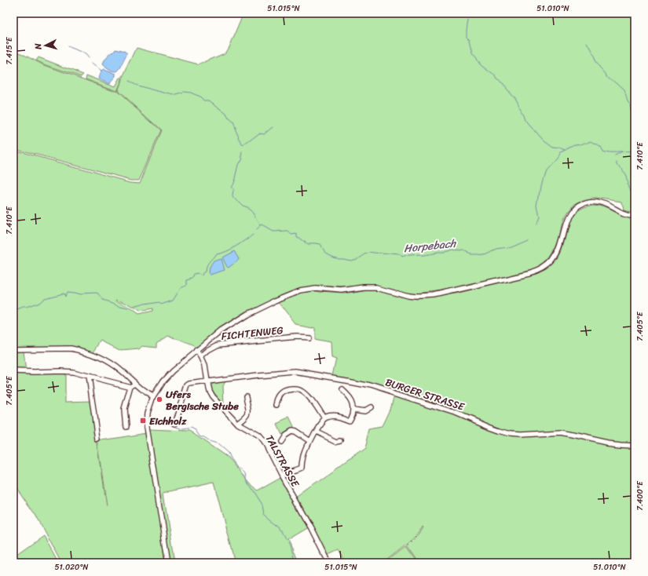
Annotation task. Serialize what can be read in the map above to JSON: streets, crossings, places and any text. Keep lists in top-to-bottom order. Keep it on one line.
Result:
{"streets":{"street":["FICHTENWEG","BURGER STRASSE","TALSTRASSE"]},"crossings":[["FICHTENWEG","TALSTRASSE"],["BURGER STRASSE","TALSTRASSE"]],"water":["Horpebach"],"places":{"other":["Ufers Bergische Stube"],"transit":["Eichholz"]},"north":"left","coordinates":["51.015°N","51.010°N","7.415°E","7.410°E","7.405°E","7.400°E","51.020°N"]}
